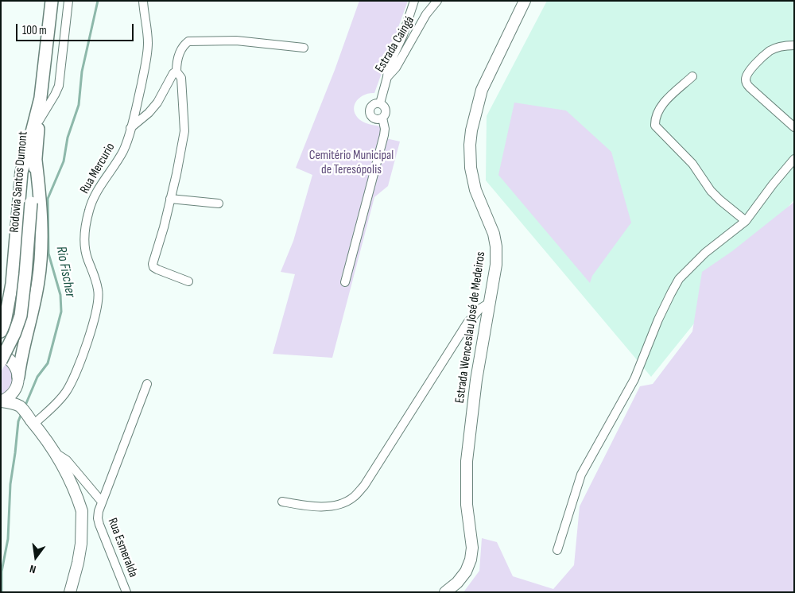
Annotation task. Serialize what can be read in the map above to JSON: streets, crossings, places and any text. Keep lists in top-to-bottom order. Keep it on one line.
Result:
{"streets":{"highway":["Rodovia Santos Dumont"],"main road":["Estrada Wenceslau José de Medeiros"],"street":["Estrada Caingá","Rua Mercurio","Rua Esmeralda"]},"water":["Rio Fischer"],"parks":["Cemitério Municipal de Teresópolis"],"scale_bar":"100 m","north":"bottom"}
